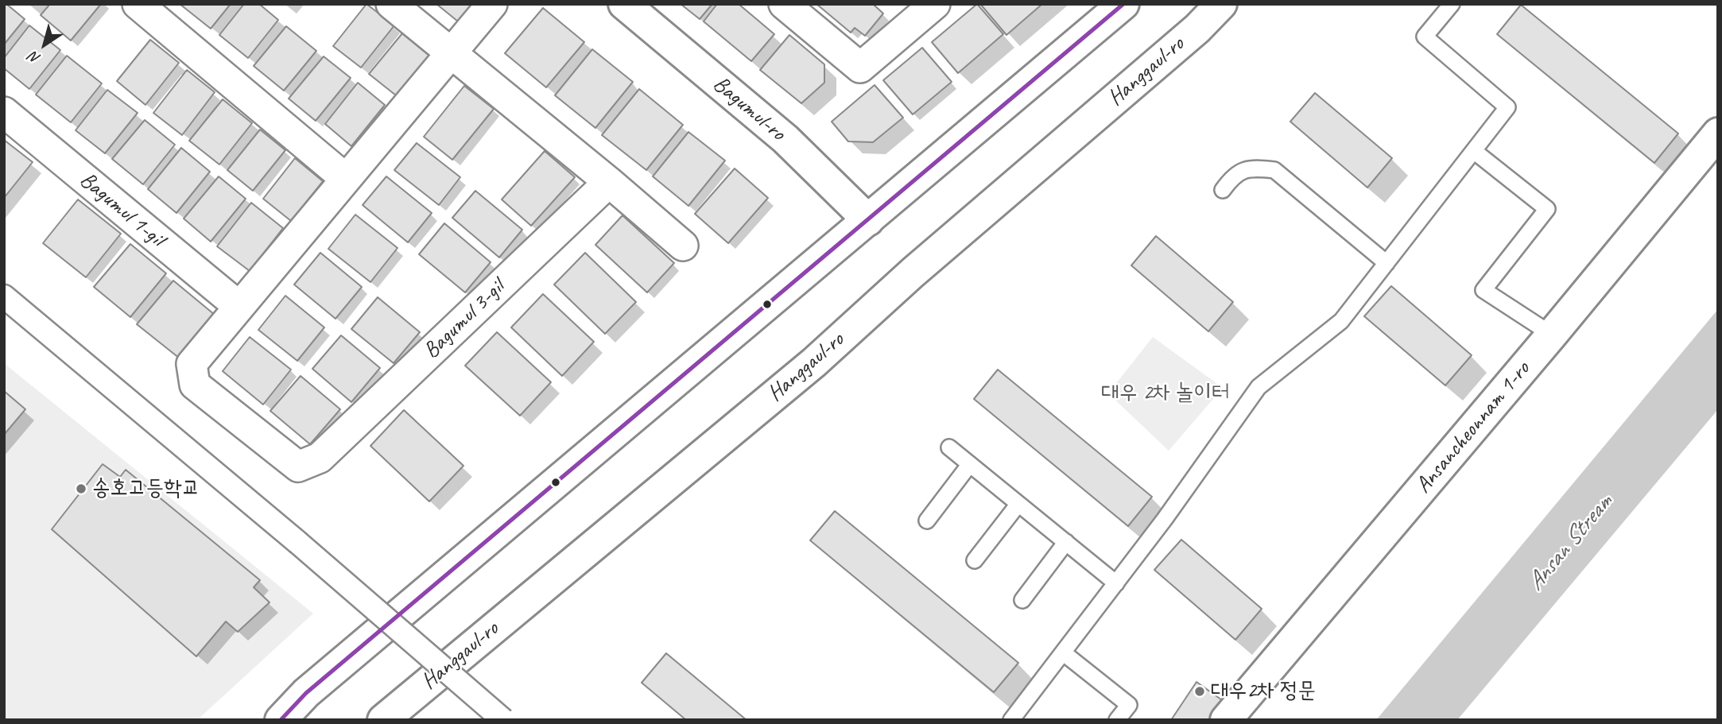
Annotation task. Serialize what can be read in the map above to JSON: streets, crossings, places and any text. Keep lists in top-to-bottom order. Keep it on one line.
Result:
{"streets":{"main road":["Hanggaul-ro","Bagumul-ro","Ansancheonnam 1-ro"],"street":["Bagumul 1-gil","Bagumul 3-gil"]},"crossings":[["Bagumul 1-gil","Bagumul 3-gil"]],"water":["Ansan Stream"],"parks":["대우 2차 놀이터"],"places":["송호고등학교","대우2차 정문"],"north":"bottom left"}
